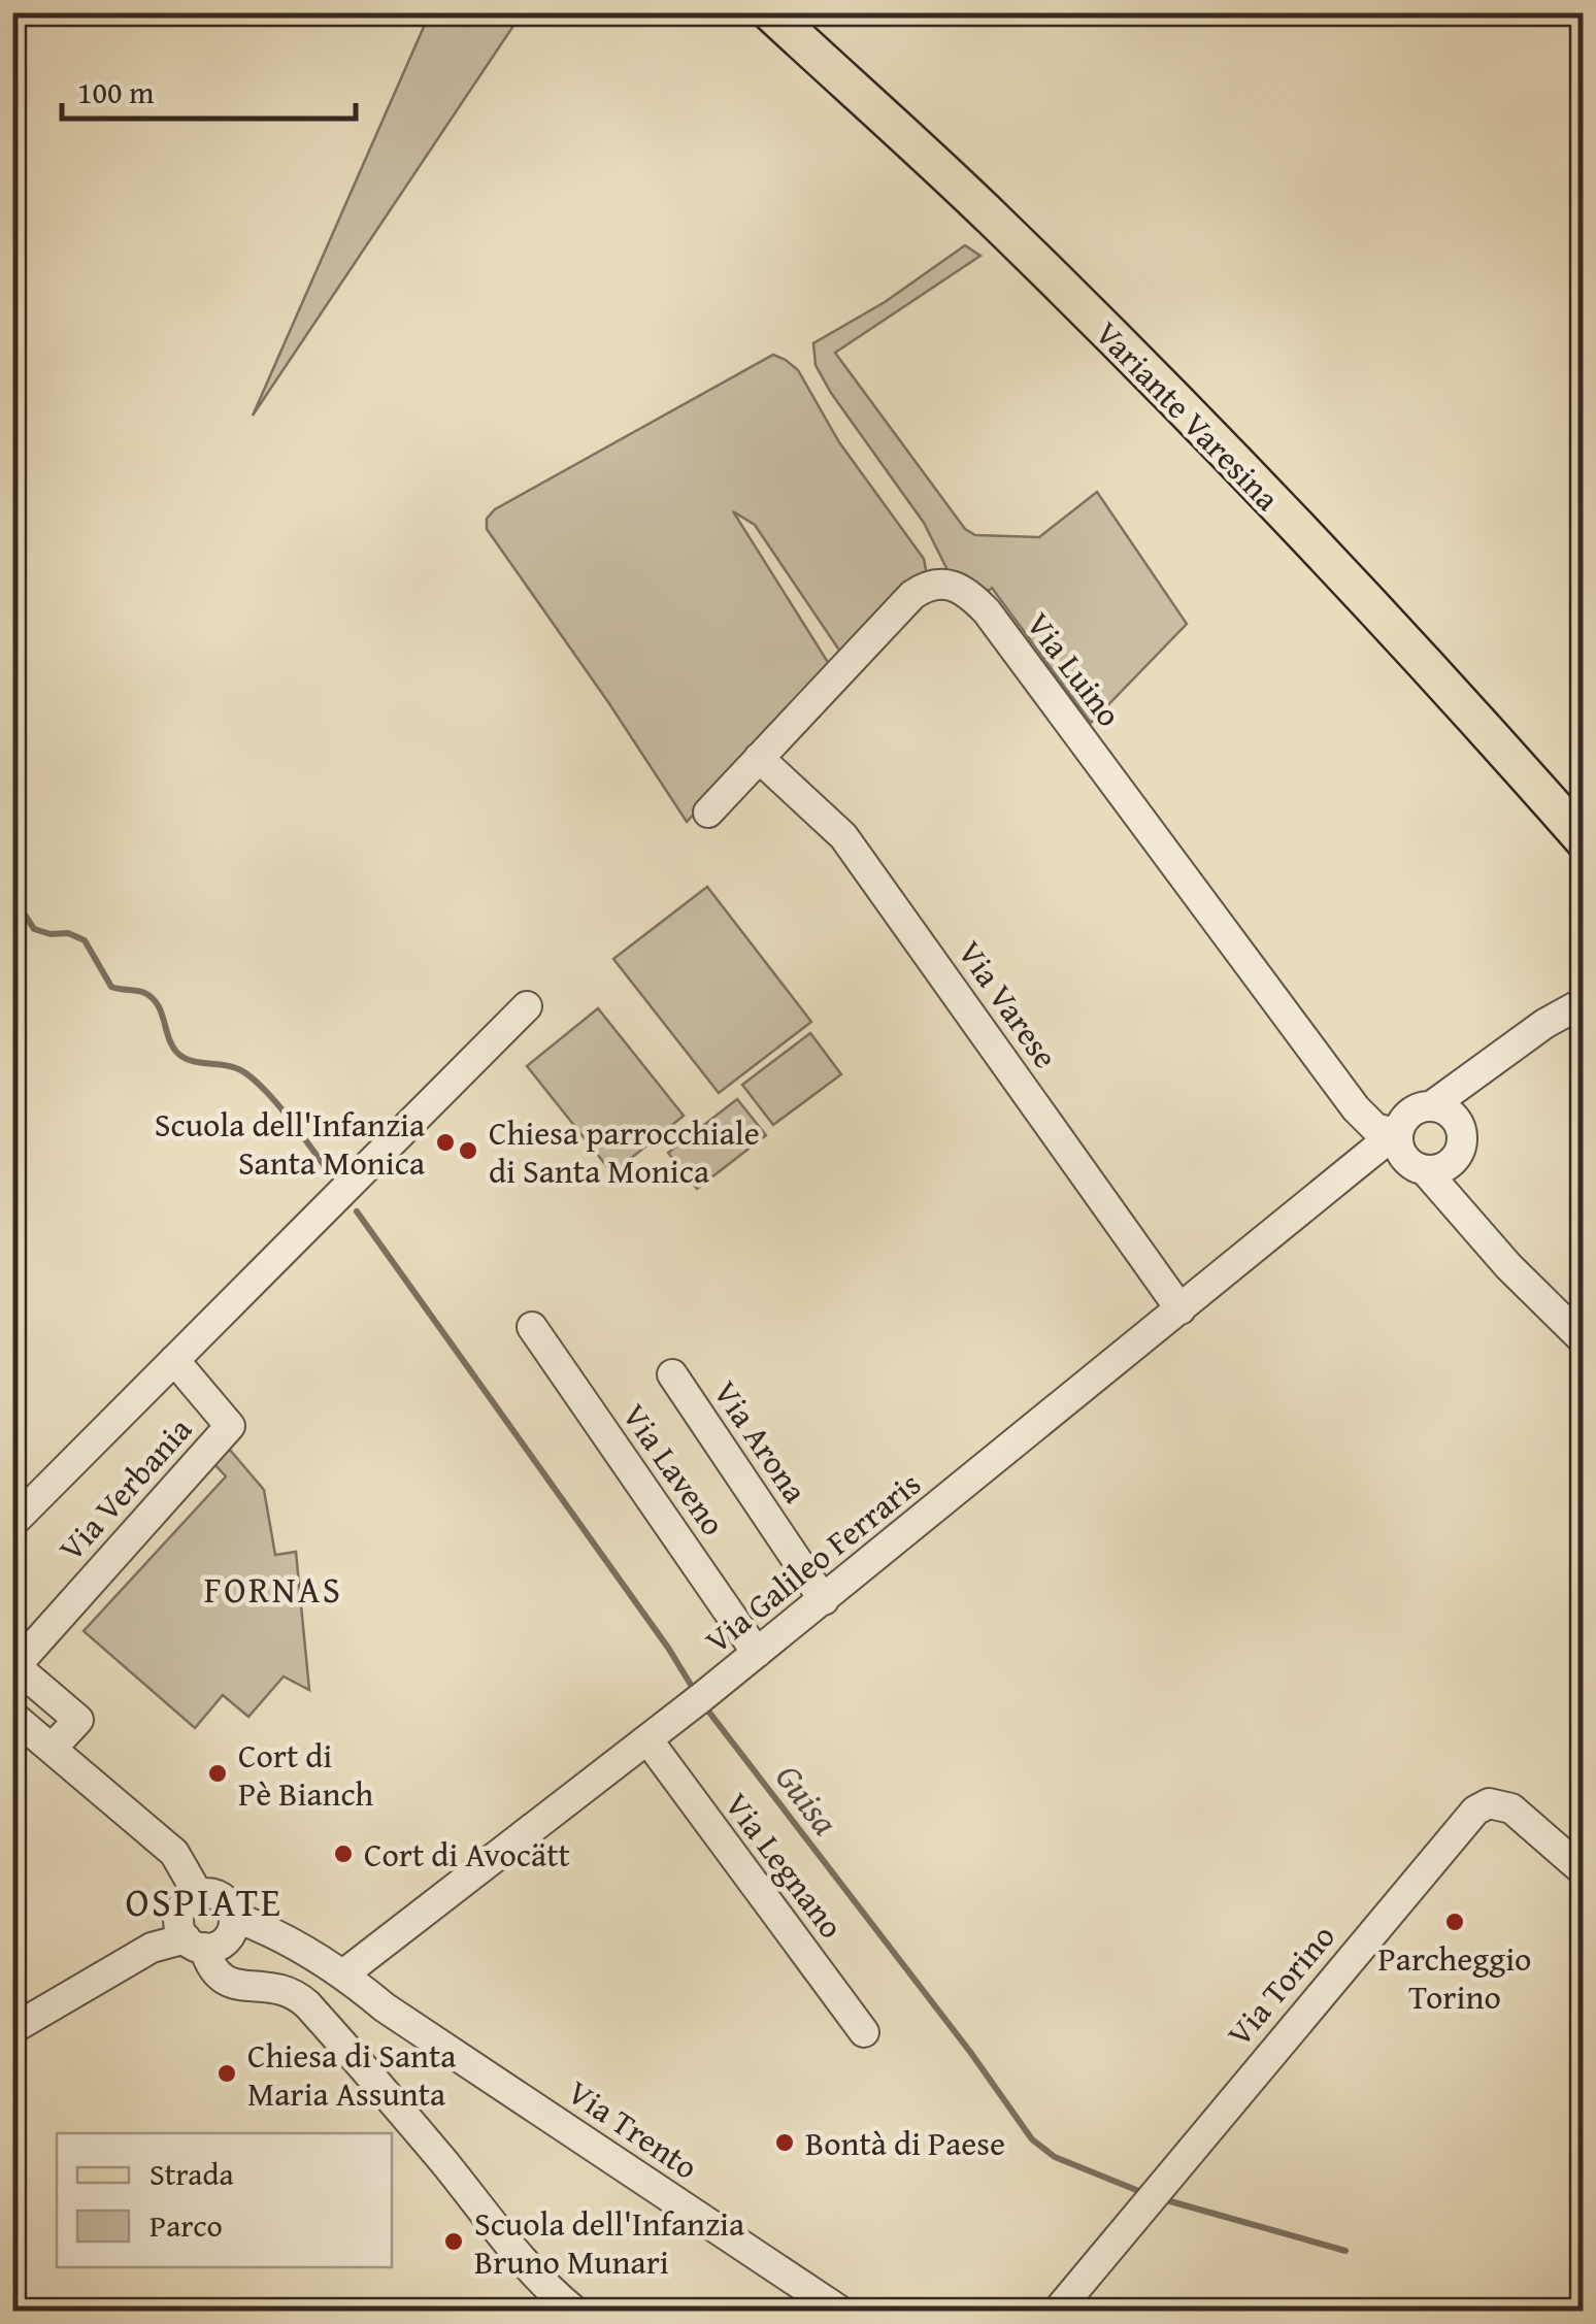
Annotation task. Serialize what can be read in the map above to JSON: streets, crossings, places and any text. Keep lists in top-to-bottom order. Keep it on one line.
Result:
{"streets":{"main road":["Variante Varesina"],"street":["Via Luino","Via Varese","Via Arona","Via Laveno","Via Verbania","Via Galileo Ferraris","Via Legnano","Via Torino","Via Trento"]},"crossings":[["Via Luino","Via Varese"],["Via Luino","Via Galileo Ferraris"],["Via Varese","Via Galileo Ferraris"],["Via Arona","Via Galileo Ferraris"],["Via Laveno","Via Galileo Ferraris"],["Via Galileo Ferraris","Via Legnano"]],"districts":["FORNAS","OSPIATE"],"water":["Guisa"],"places":["Scuola dell'Infanzia Santa Monica","Chiesa parrocchiale di Santa Monica","Cort di Pè Bianch","Cort di Avocätt","Parcheggio Torino","Chiesa di Santa Maria Assunta","Bontà di Paese","Scuola dell'Infanzia Bruno Munari"],"legend":["Strada","Parco"],"scale_bar":"100 m"}
